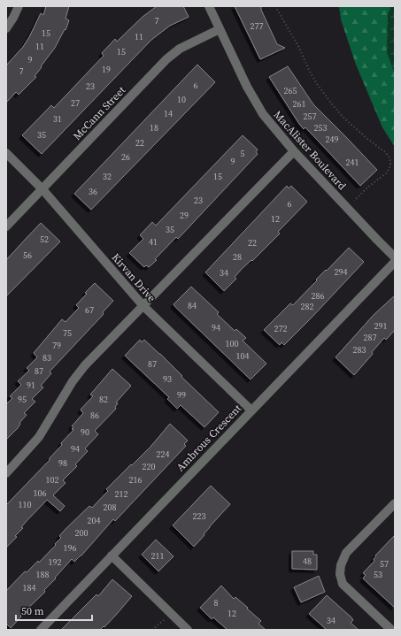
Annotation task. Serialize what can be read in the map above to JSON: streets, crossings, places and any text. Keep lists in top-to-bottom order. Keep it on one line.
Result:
{"streets":{"street":["McCann Street","MacAlister Boulevard","Kirvan Drive","Ambrous Crescent"]},"crossings":[["McCann Street","MacAlister Boulevard"],["McCann Street","Kirvan Drive"],["Kirvan Drive","Ambrous Crescent"]],"house_numbers":["7","277","15","11","11","15","9","19","7","6","23","265","10","27","261","14","257","31","18","253","35","249","22","5","26","9","241","32","15","36","23","6","29","12","35","52","41","22","56","28","294","34","286","84","282","67","291","94","272","75","287","100","79","283","104","83","87","87","93","91","99","95","82","86","90","94","224","98","220","102","216","106","212","110","208","223","204","200","196","211","48","192","57","188","53","184","8","12","34"],"scale_bar":"50 m"}
